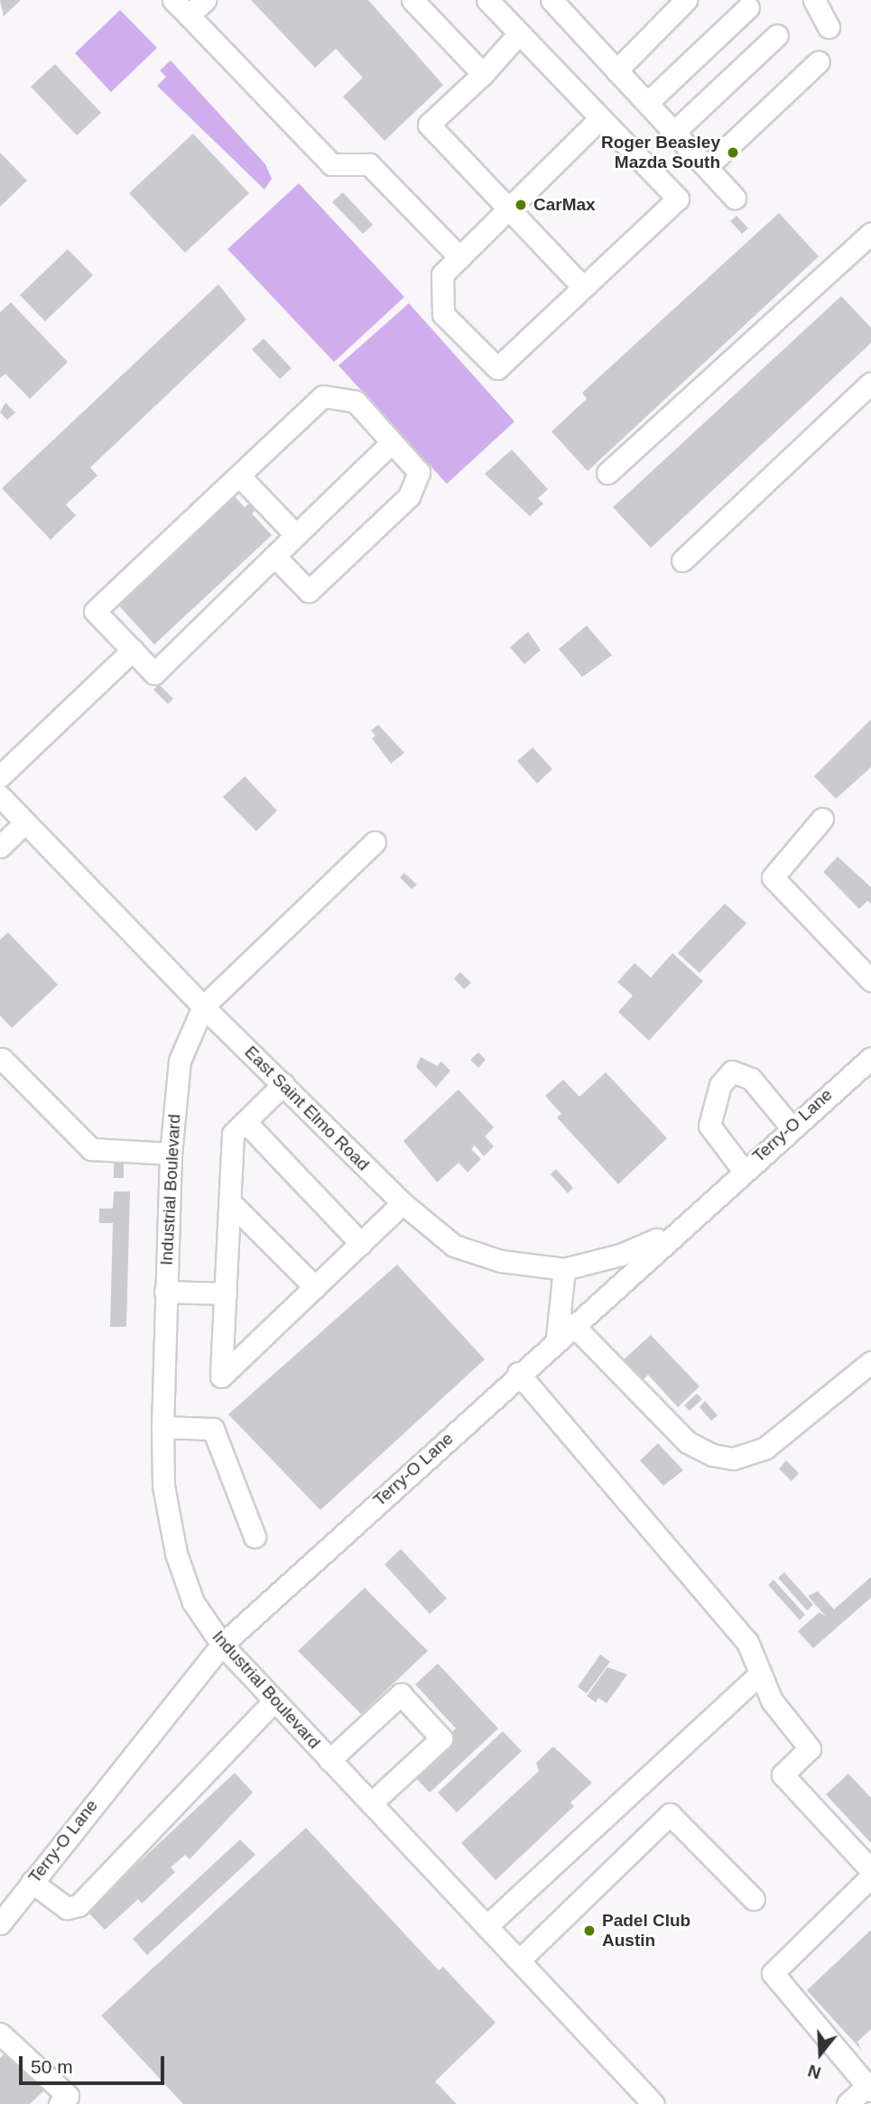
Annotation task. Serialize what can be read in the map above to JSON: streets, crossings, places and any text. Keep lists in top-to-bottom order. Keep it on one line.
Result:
{"streets":{"street":["East Saint Elmo Road","Terry-O Lane","Industrial Boulevard"]},"crossings":[["East Saint Elmo Road","Terry-O Lane"],["East Saint Elmo Road","Industrial Boulevard"],["Terry-O Lane","Industrial Boulevard"]],"places":["Roger Beasley Mazda South","CarMax","Padel Club Austin"],"scale_bar":"50 m","north":"bottom"}
